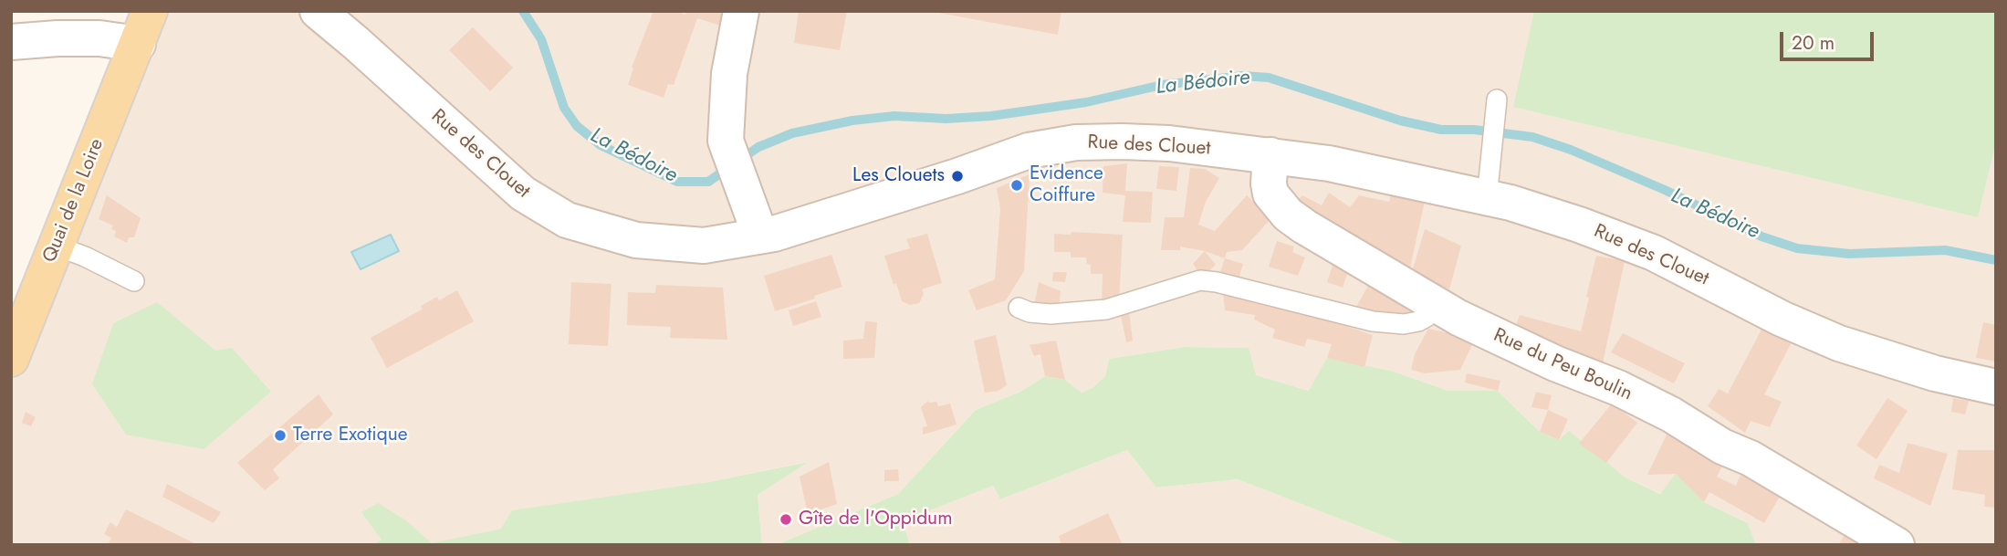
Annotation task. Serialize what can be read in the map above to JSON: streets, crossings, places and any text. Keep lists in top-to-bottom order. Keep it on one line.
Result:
{"streets":{"main road":["Quai de la Loire"],"street":["Rue des Clouet","Rue du Peu Boulin"]},"crossings":[["Rue des Clouet","Rue du Peu Boulin"]],"water":["La Bédoire"],"places":["Les Clouets","Evidence Coiffure","Terre Exotique","Gîte de l'Oppidum"],"scale_bar":"20 m"}
